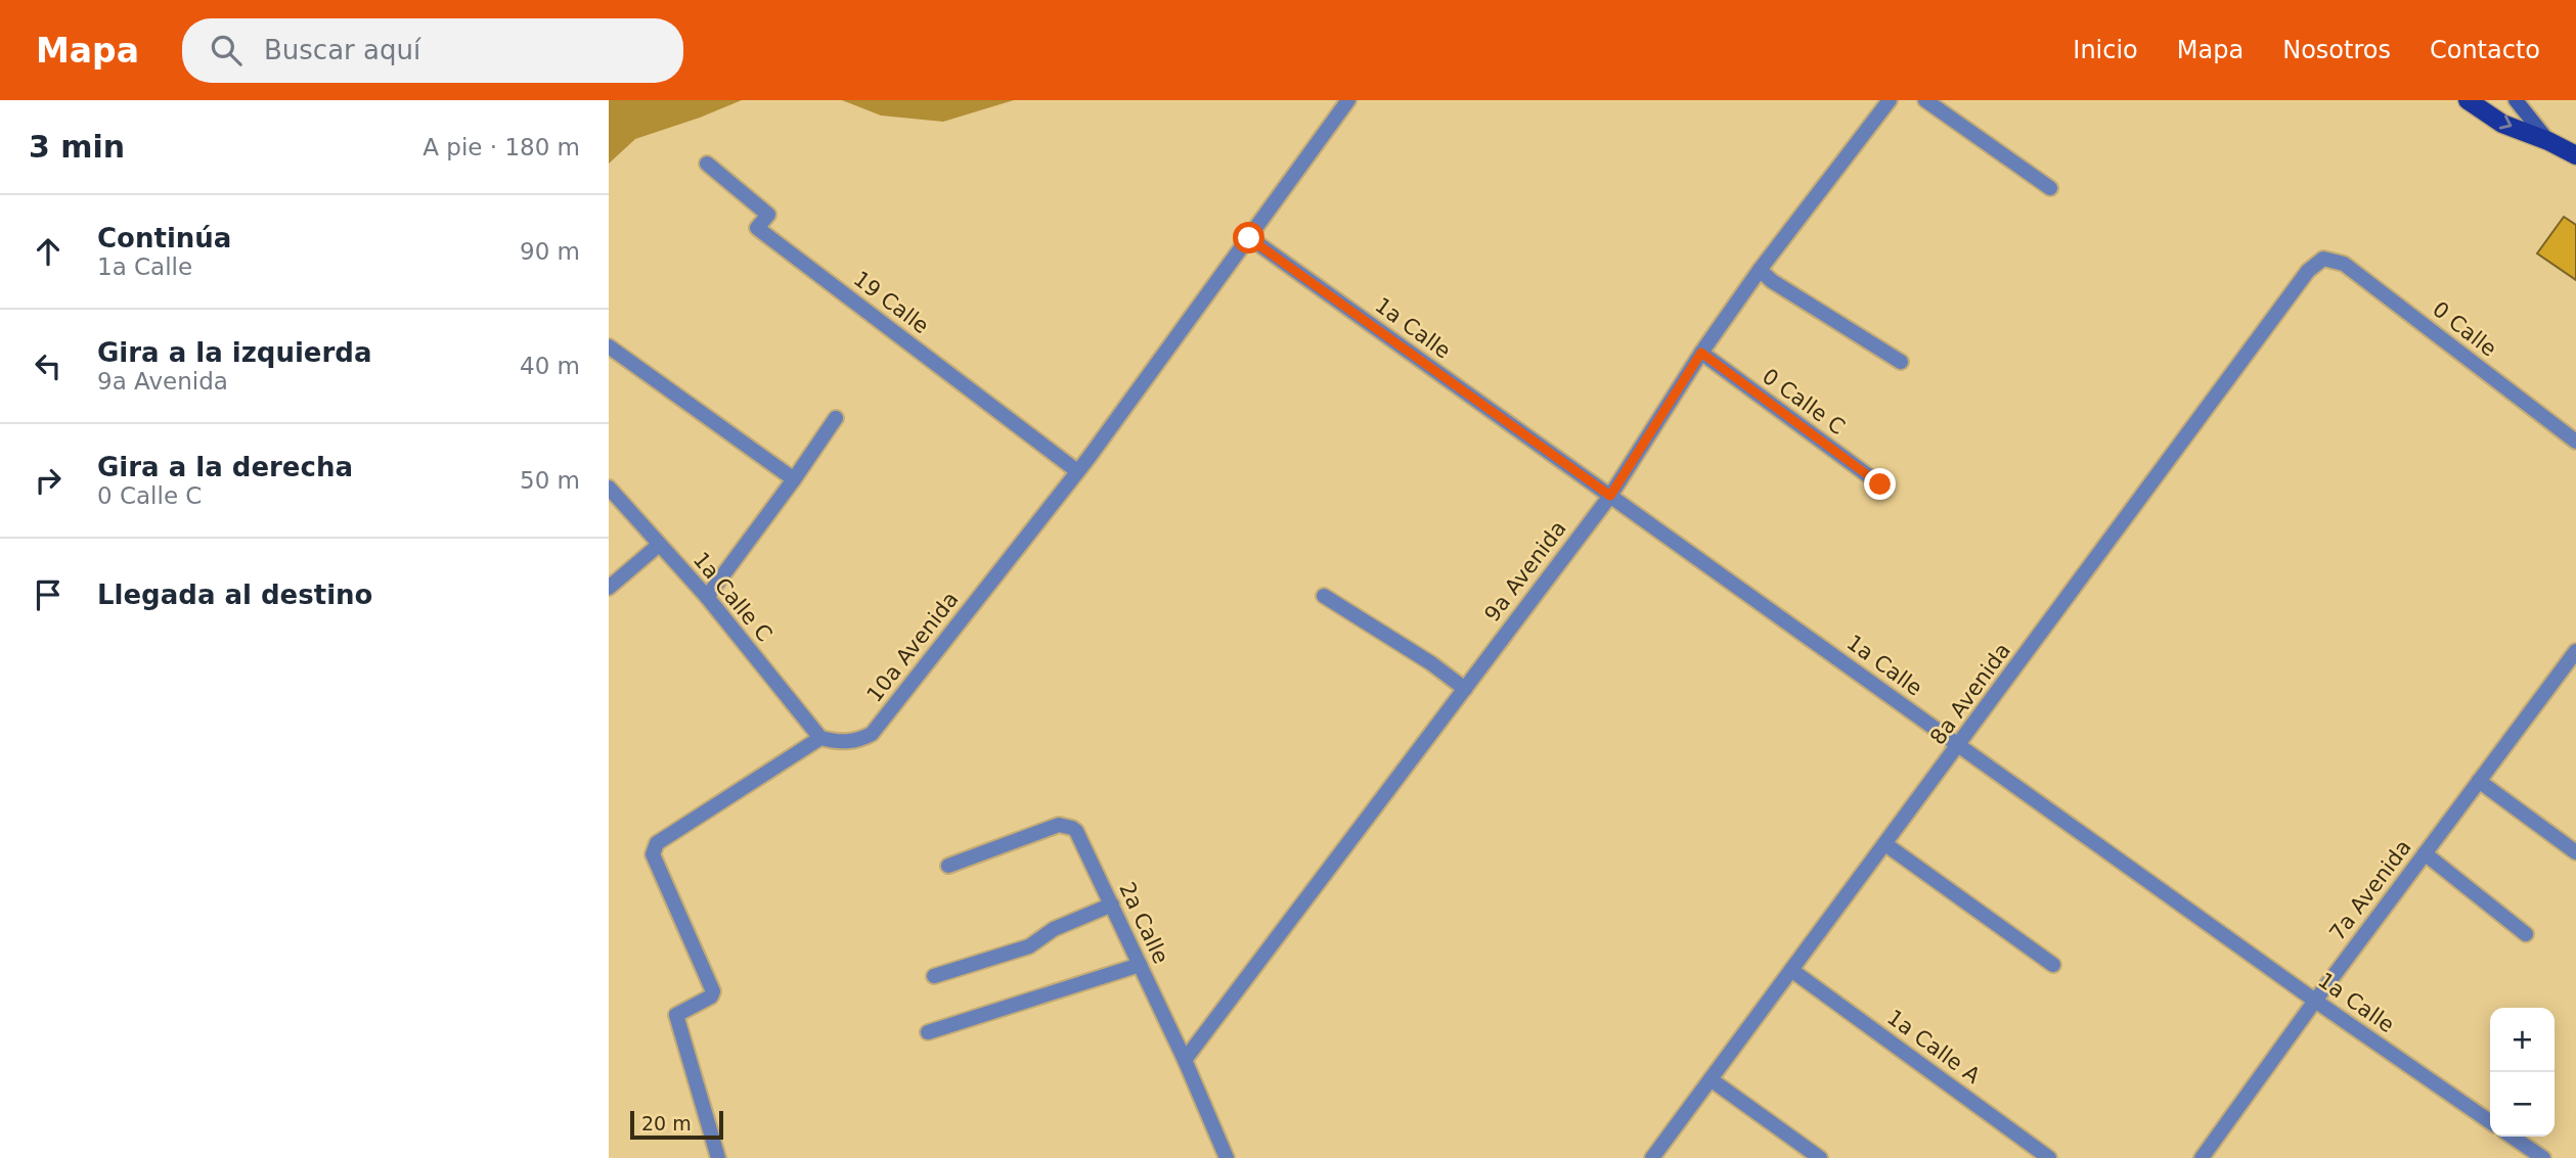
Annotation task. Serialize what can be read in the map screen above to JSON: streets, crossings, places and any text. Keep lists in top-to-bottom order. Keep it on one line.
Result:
{"streets":{"street":["19 Calle","1a Calle","0 Calle","0 Calle C","9a Avenida","1a Calle C","10a Avenida","8a Avenida","7a Avenida","2a Calle","1a Calle A"]},"crossings":[["19 Calle","10a Avenida"],["1a Calle","9a Avenida"],["1a Calle","10a Avenida"],["1a Calle","8a Avenida"],["1a Calle","7a Avenida"],["0 Calle","8a Avenida"],["0 Calle C","9a Avenida"],["9a Avenida","2a Calle"],["1a Calle C","10a Avenida"],["8a Avenida","1a Calle A"]],"scale_bar":"20 m","page":{"header":"Mapa","search":"Buscar aquí","nav":["Inicio","Mapa","Nosotros","Contacto"],"heading":["3 min","A pie · 180 m"],"list":[["Continúa","1a Calle","90 m"],["Gira a la izquierda","9a Avenida","40 m"],["Gira a la derecha","0 Calle C","50 m"],"Llegada al destino"],"map_buttons":["+","−"],"scale":"20 m"}}
